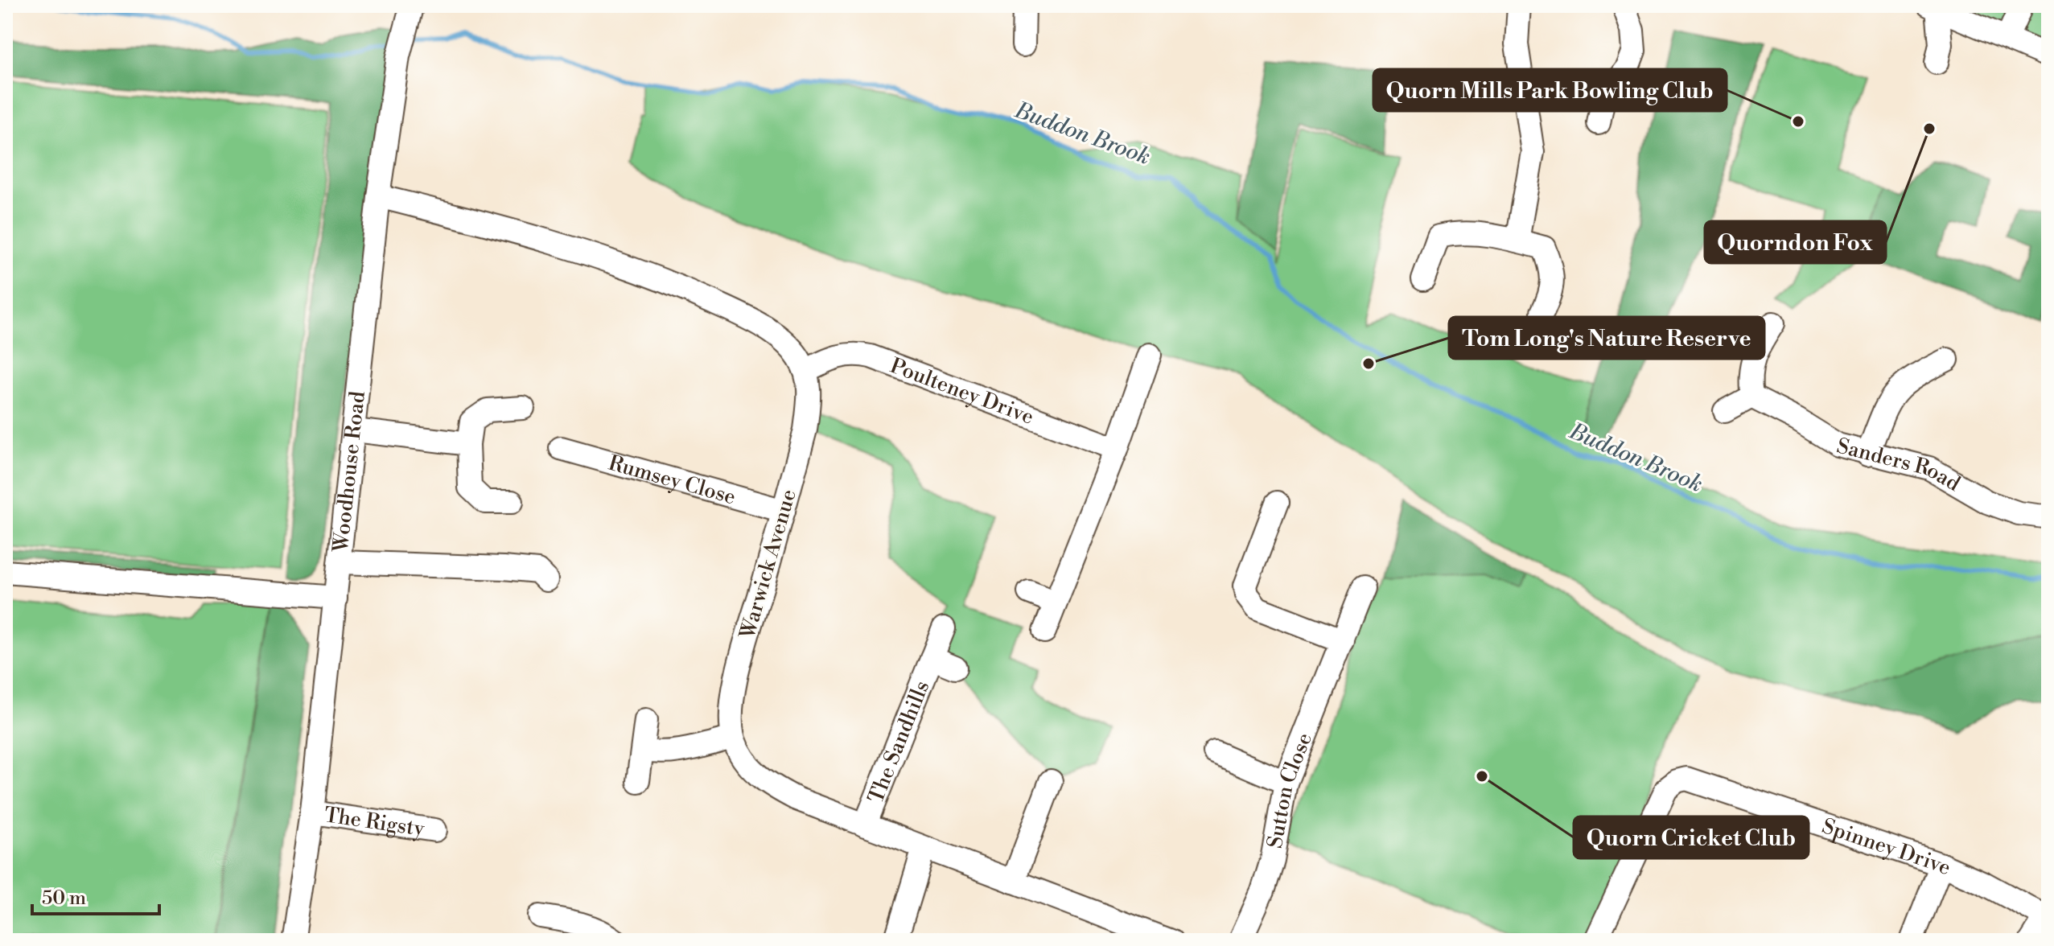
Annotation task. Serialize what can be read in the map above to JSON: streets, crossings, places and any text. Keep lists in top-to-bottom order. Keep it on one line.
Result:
{"streets":{"street":["Poulteney Drive","Sanders Road","Woodhouse Road","Rumsey Close","Warwick Avenue","The Sandhills","Sutton Close","The Rigsty","Spinney Drive"]},"crossings":[["Poulteney Drive","Warwick Avenue"],["Woodhouse Road","The Rigsty"],["Rumsey Close","Warwick Avenue"],["Warwick Avenue","The Sandhills"]],"water":["Buddon Brook"],"places":["Quorn Mills Park Bowling Club","Quorndon Fox","Tom Long's Nature Reserve","Quorn Cricket Club"],"scale_bar":"50 m"}
